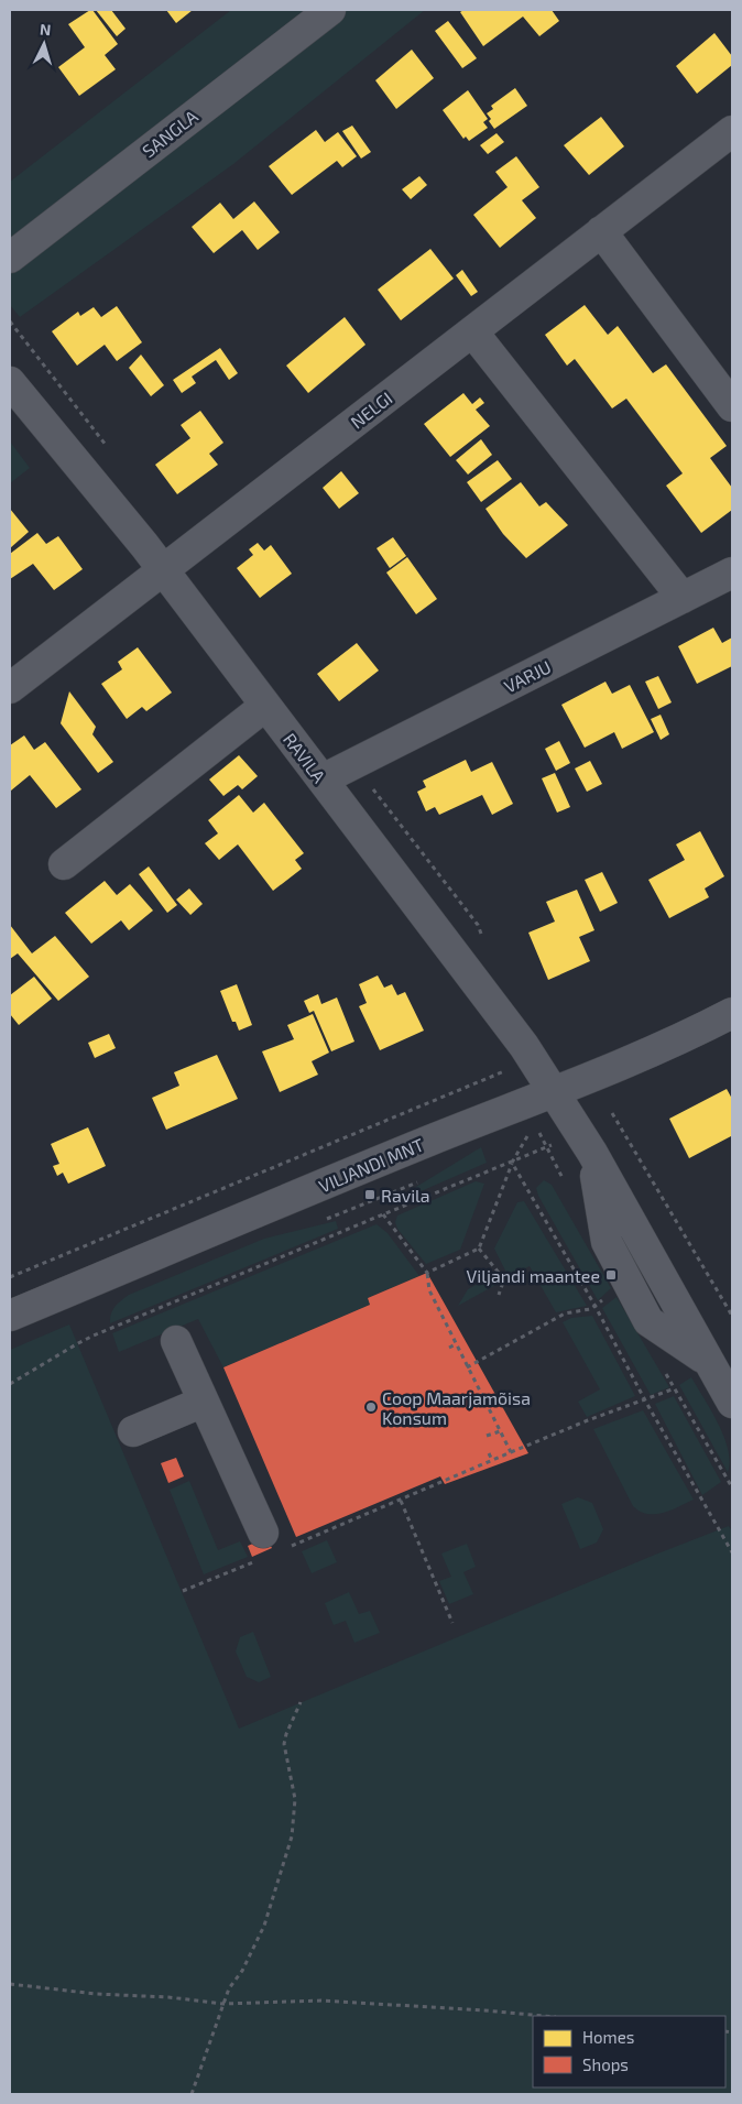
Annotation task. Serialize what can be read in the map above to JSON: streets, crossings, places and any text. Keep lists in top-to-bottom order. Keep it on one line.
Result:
{"streets":{"street":["SANGLA","NELGI","VARJU","RAVILA","VILJANDI MNT"]},"crossings":[["NELGI","RAVILA"],["VARJU","RAVILA"],["RAVILA","VILJANDI MNT"]],"places":{"transit":["Ravila","Viljandi maantee"],"other":["Coop Maarjamõisa Konsum"]},"legend":["Homes","Shops"],"north":"top"}
